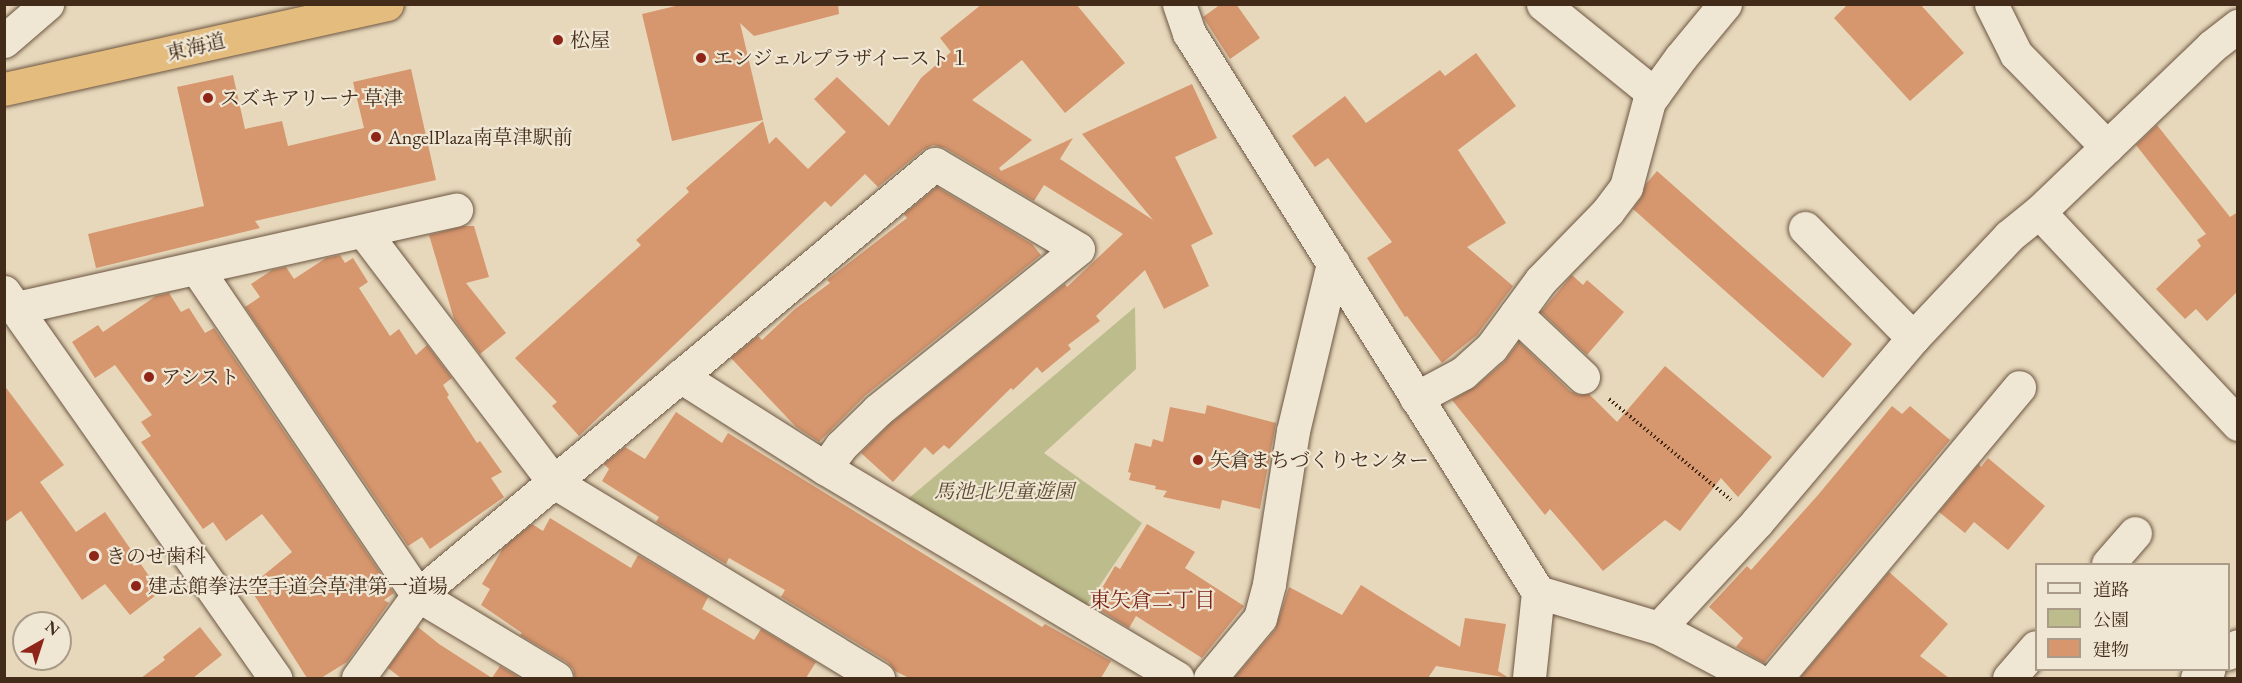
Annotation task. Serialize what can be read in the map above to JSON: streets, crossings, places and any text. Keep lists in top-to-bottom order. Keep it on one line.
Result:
{"streets":{"highway":["東海道"]},"districts":["東矢倉二丁目"],"parks":["馬池北児童遊園"],"places":["松屋","エンジェルプラザイースト１","スズキアリーナ 草津","AngelPlaza南草津駅前","アシスト","矢倉まちづくりセンター","きのせ歯科","建志館拳法空手道会草津第一道場"],"legend":["道路","公園","建物"],"north":"top right"}
